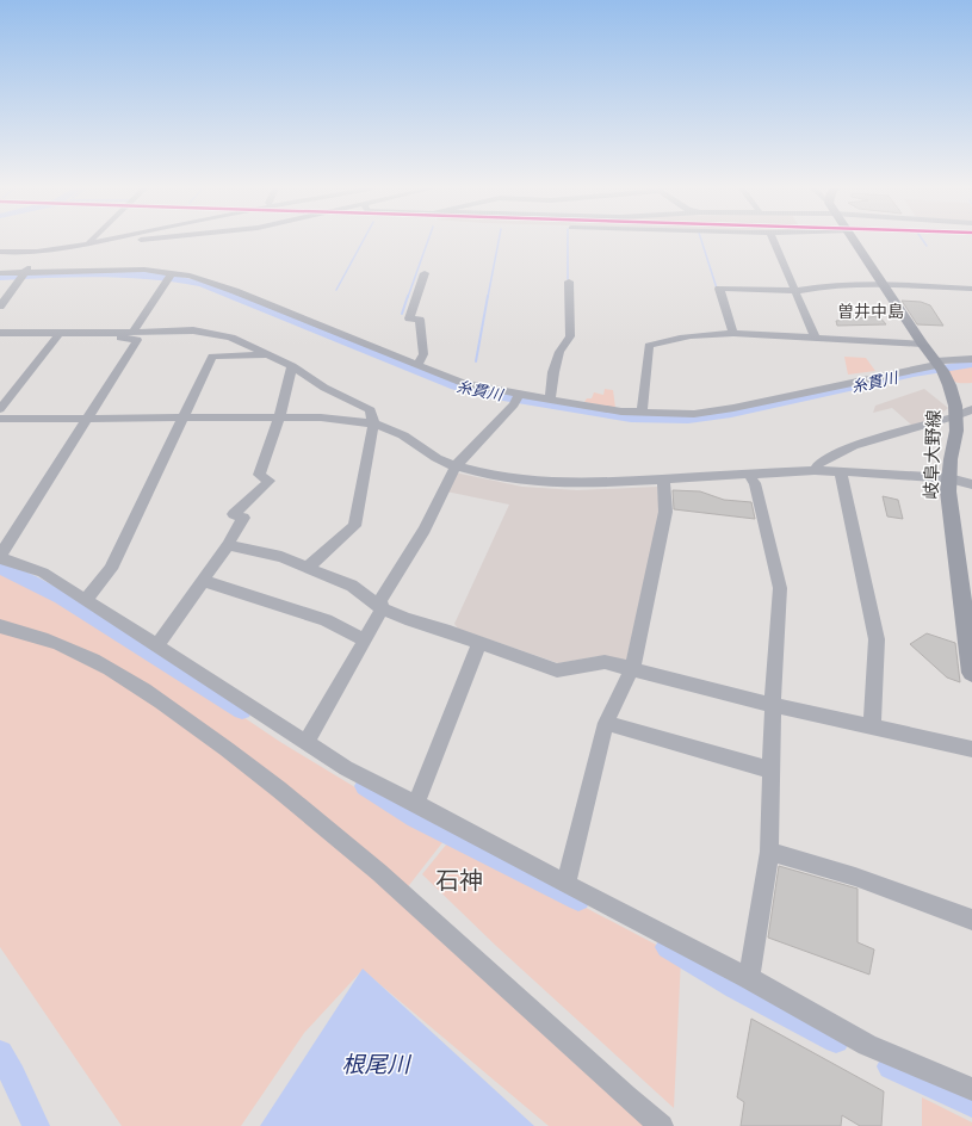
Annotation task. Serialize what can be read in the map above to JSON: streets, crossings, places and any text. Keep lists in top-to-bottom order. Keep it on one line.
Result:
{"streets":{"main road":["岐阜大野線"]},"districts":["曽井中島","石神"],"water":["糸貫川","根尾川"]}
